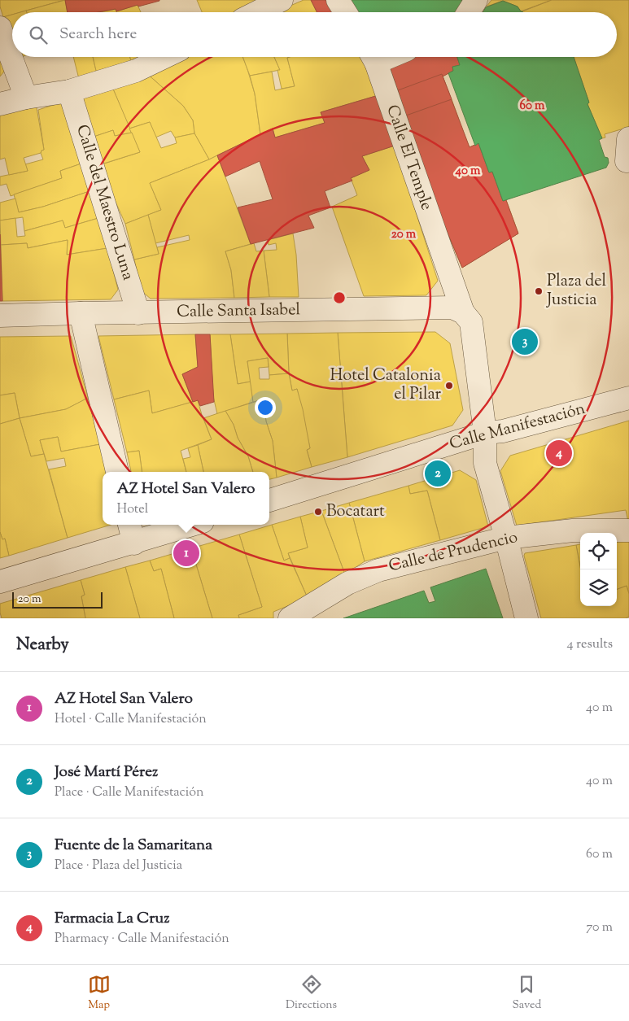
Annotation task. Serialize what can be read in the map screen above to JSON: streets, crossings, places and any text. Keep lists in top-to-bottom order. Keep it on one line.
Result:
{"streets":{"street":["Calle El Temple","Calle del Maestro Luna","Calle Santa Isabel","Calle Manifestación","Calle de Prudencio"]},"crossings":[["Calle El Temple","Calle Santa Isabel"],["Calle del Maestro Luna","Calle Santa Isabel"]],"places":["Plaza del Justicia","Hotel Catalonia el Pilar","Bocatart"],"scale_bar":"20 m","page":{"search":"Search here","pins":["3","4","2","1"],"popup":["AZ Hotel San Valero","Hotel"],"scale":"20 m","heading":["Nearby","4 results"],"list":[{"mark":"1","name":"AZ Hotel San Valero","note":"Hotel · Calle Manifestación","value":"40 m"},{"mark":"2","name":"José Martí Pérez","note":"Place · Calle Manifestación","value":"40 m"},{"mark":"3","name":"Fuente de la Samaritana","note":"Place · Plaza del Justicia","value":"60 m"},{"mark":"4","name":"Farmacia La Cruz","note":"Pharmacy · Calle Manifestación","value":"70 m"}],"nav":["Map","Directions","Saved"]},"rings":["60 m","40 m","20 m"]}
